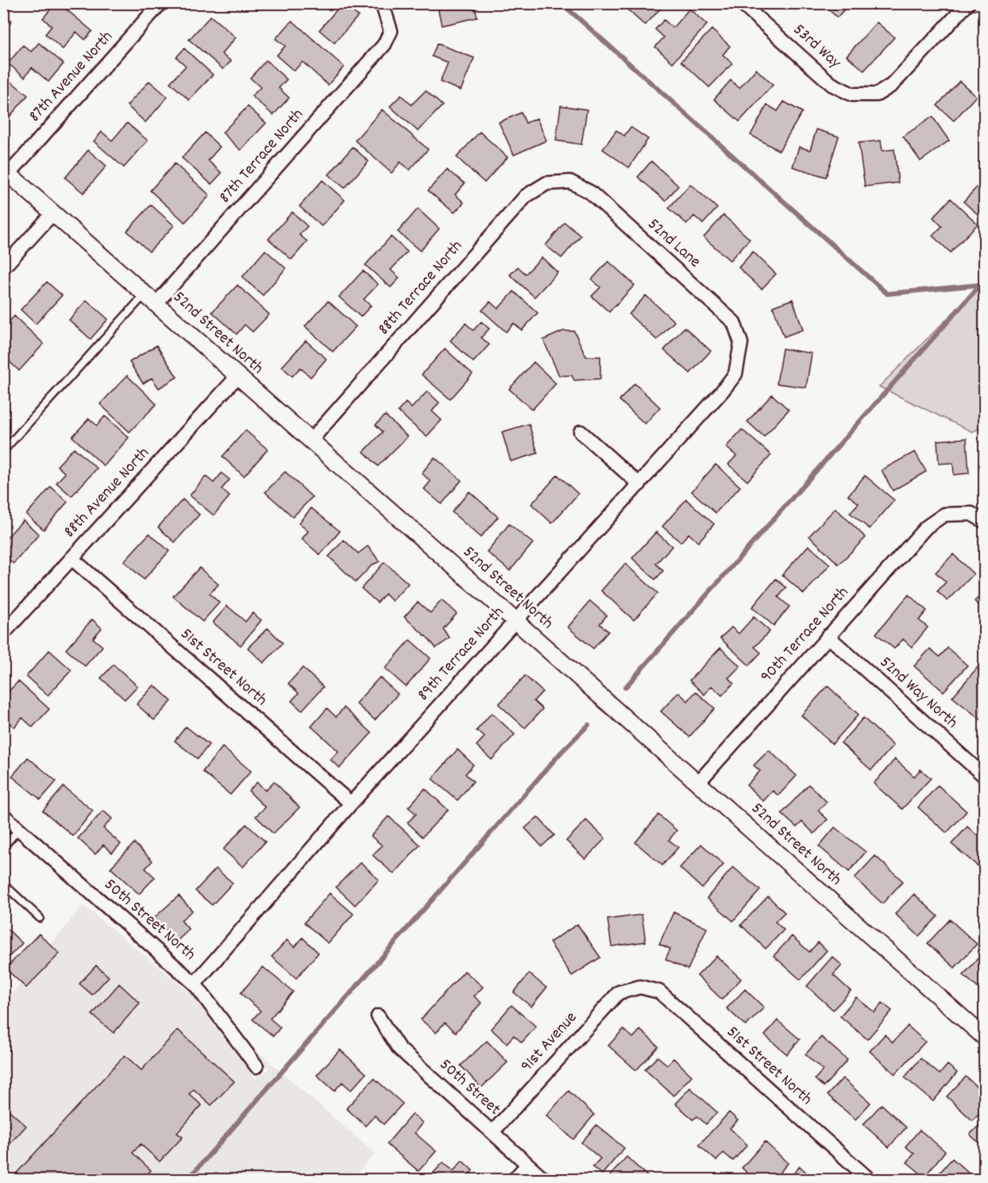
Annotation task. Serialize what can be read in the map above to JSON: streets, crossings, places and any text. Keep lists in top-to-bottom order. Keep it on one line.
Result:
{"streets":{"street":["53rd Way","87th Avenue North","87th Terrace North","52nd Lane","88th Terrace North","52nd Street North","88th Avenue North","90th Terrace North","89th Terrace North","51st Street North","52nd Way North","50th Street North","91st Avenue","50th Street"]},"crossings":[["87th Avenue North","52nd Street North"],["87th Terrace North","52nd Street North"],["52nd Lane","88th Terrace North"],["52nd Lane","89th Terrace North"],["88th Terrace North","52nd Street North"],["52nd Street North","88th Avenue North"],["52nd Street North","90th Terrace North"],["52nd Street North","89th Terrace North"],["88th Avenue North","51st Street North"],["90th Terrace North","52nd Way North"],["89th Terrace North","51st Street North"],["89th Terrace North","50th Street North"],["51st Street North","91st Avenue"],["91st Avenue","50th Street"]]}
